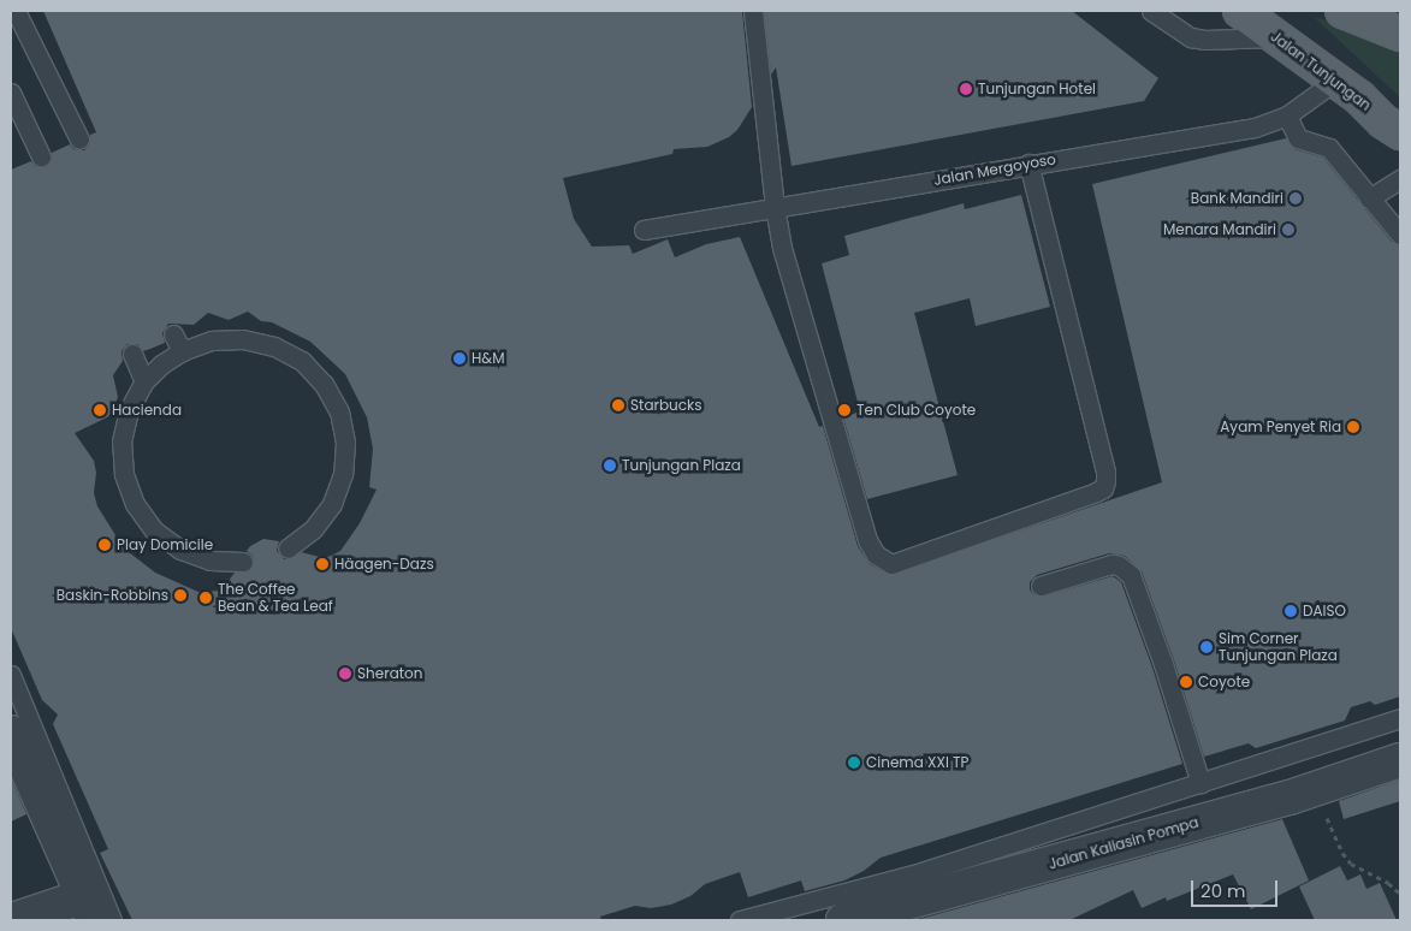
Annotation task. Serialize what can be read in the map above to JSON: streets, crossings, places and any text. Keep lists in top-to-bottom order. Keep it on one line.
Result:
{"streets":{"main road":["Jalan Tunjungan"],"street":["Jalan Kaliasin Pompa"],"lane":["Jalan Mergoyoso"]},"crossings":[["Jalan Tunjungan","Jalan Mergoyoso"]],"places":["Tunjungan Hotel","Bank Mandiri","Menara Mandiri","H&M","Starbucks","Hacienda","Ten Club Coyote","Ayam Penyet Ria","Tunjungan Plaza","Play Domicile","Häagen-Dazs","Baskin-Robbins","The Coffee Bean & Tea Leaf","DAISO","Sim Corner Tunjungan Plaza","Sheraton","Coyote","Cinema XXI TP"],"scale_bar":"20 m"}
